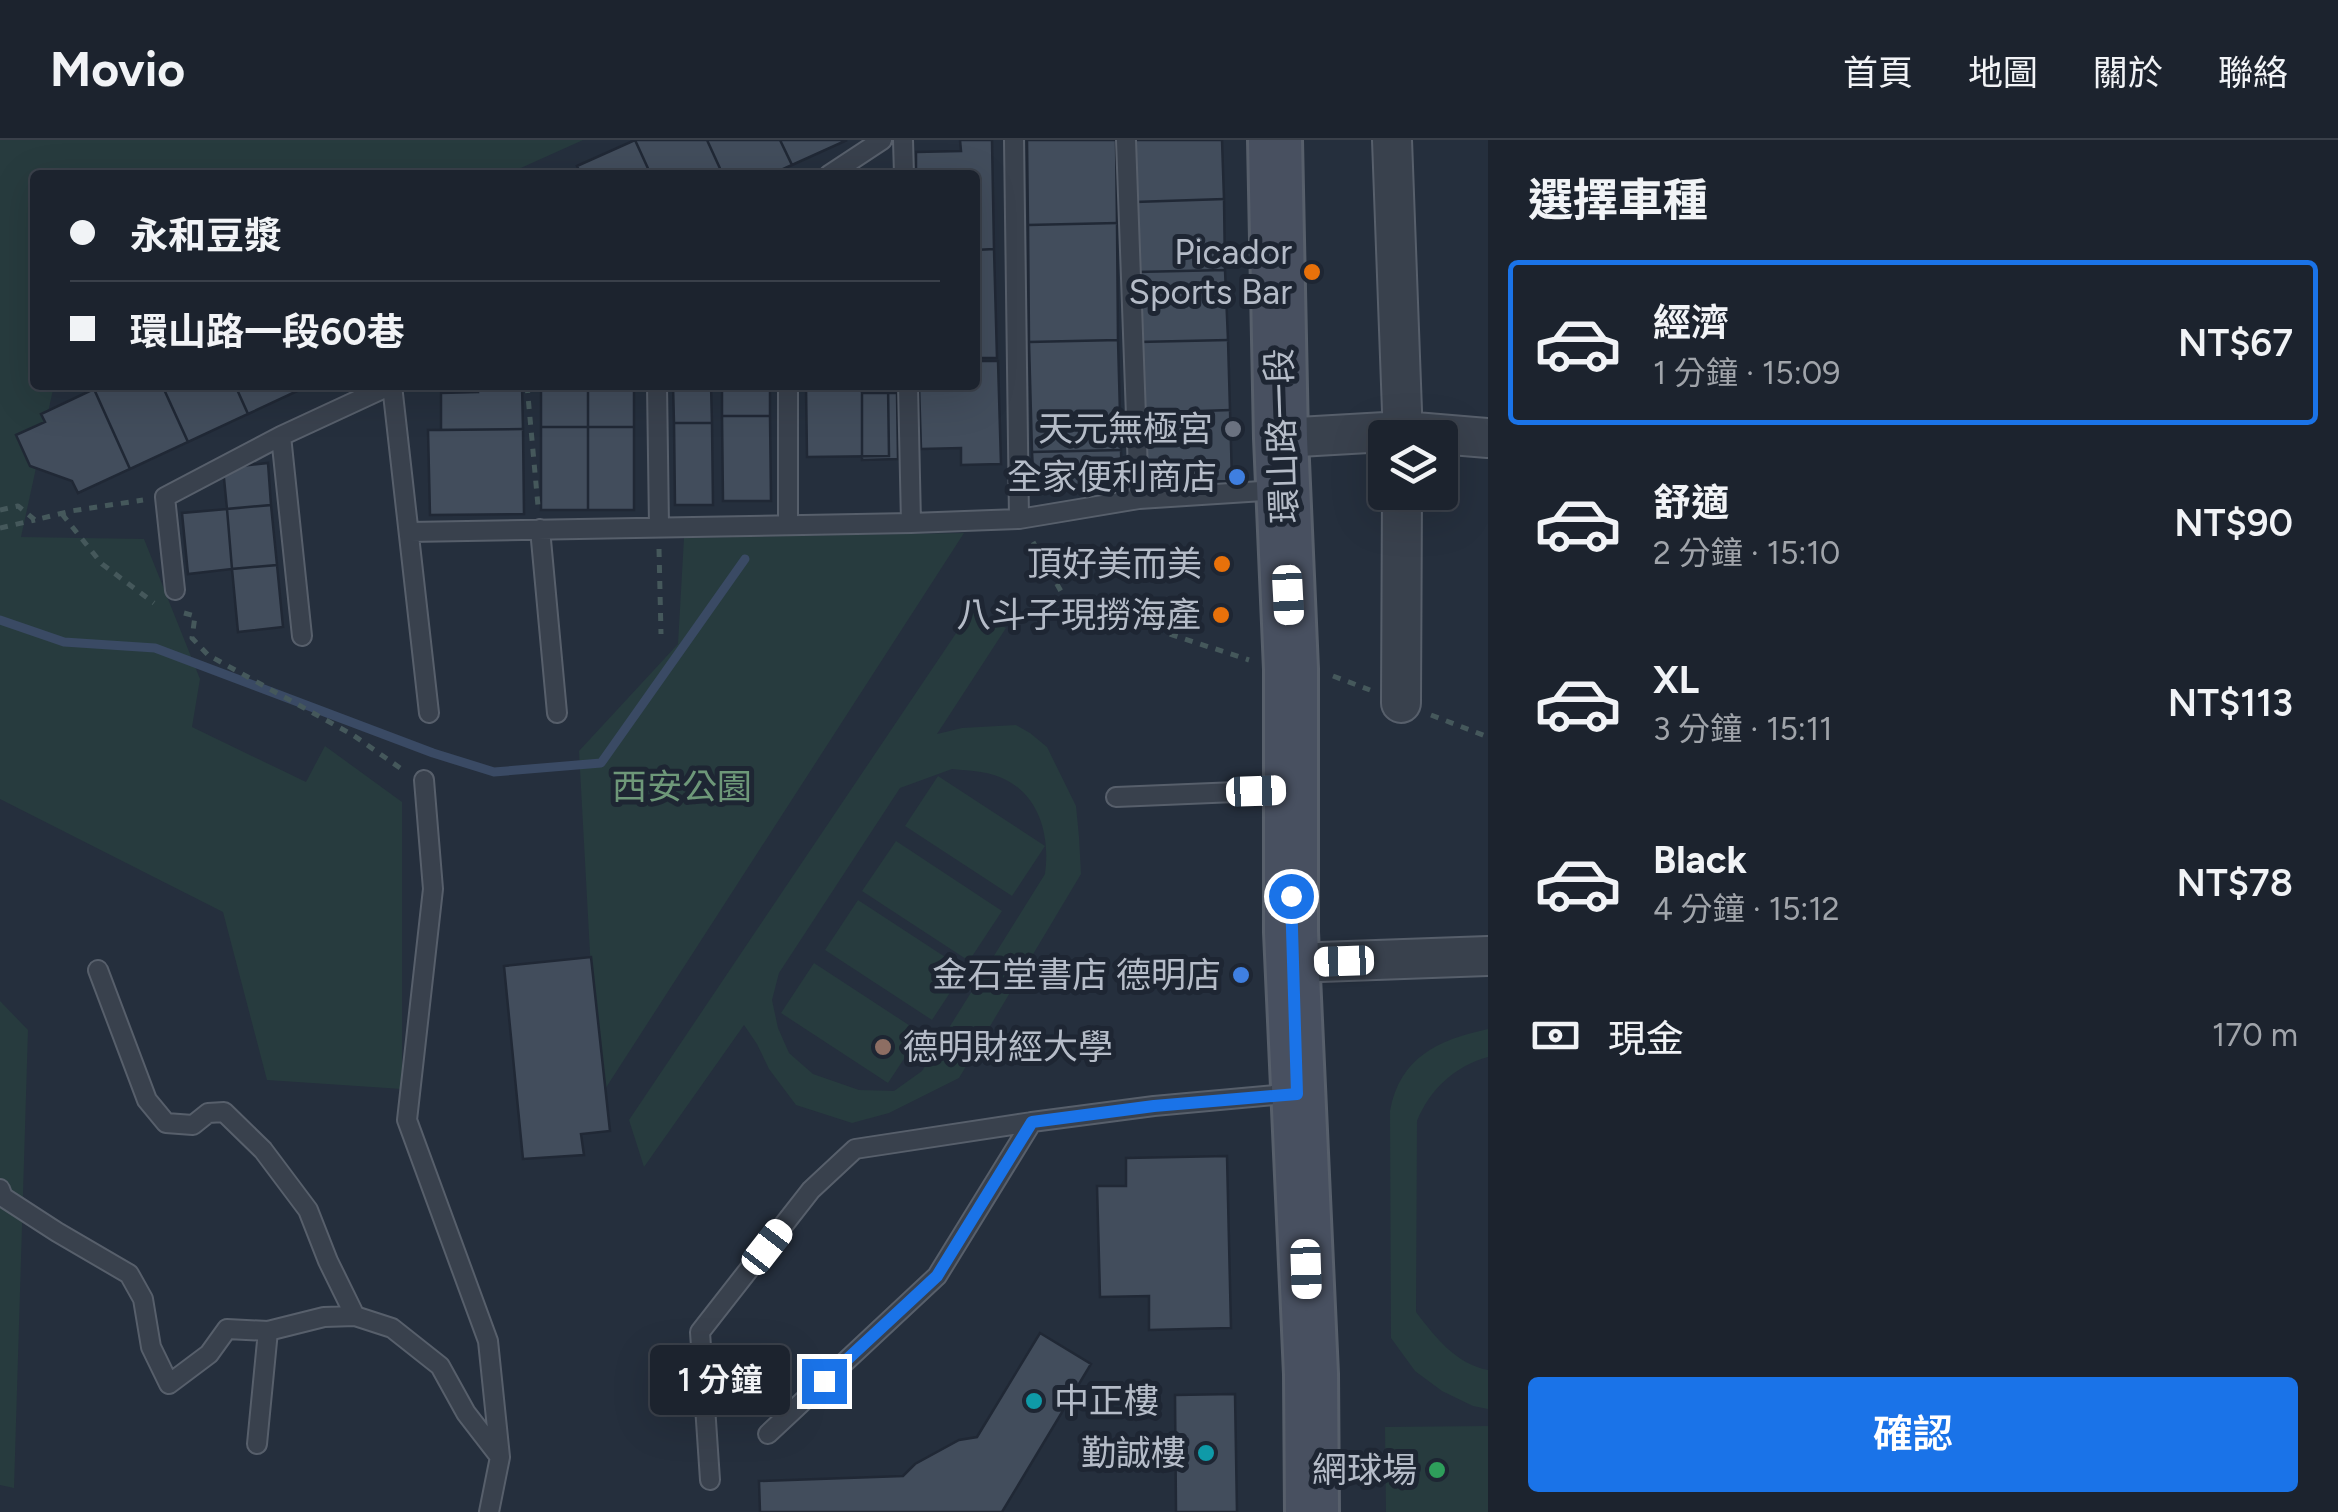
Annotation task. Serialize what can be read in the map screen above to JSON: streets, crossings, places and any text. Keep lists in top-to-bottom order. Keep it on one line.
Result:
{"streets":{"street":["環山路一段"]},"parks":["西安公園"],"places":["Picador Sports Bar","天元無極宮","全家便利商店","頂好美而美","八斗子現撈海產","金石堂書店 德明店","德明財經大學","中正樓","勤誠樓","網球場"],"page":{"header":"Movio","nav":["首頁","地圖","關於","聯絡"],"heading":"選擇車種","banner":["永和豆漿","環山路一段60巷"],"list":[{"name":"經濟","note":"1 分鐘 · 15:09","value":"NT$67"},{"name":"舒適","note":"2 分鐘 · 15:10","value":"NT$90"},{"name":"XL","note":"3 分鐘 · 15:11","value":"NT$113"},{"name":"Black","note":"4 分鐘 · 15:12","value":"NT$78"}],"pay":["現金","170 m"],"bubble":"1 分鐘","buttons":"確認"}}
